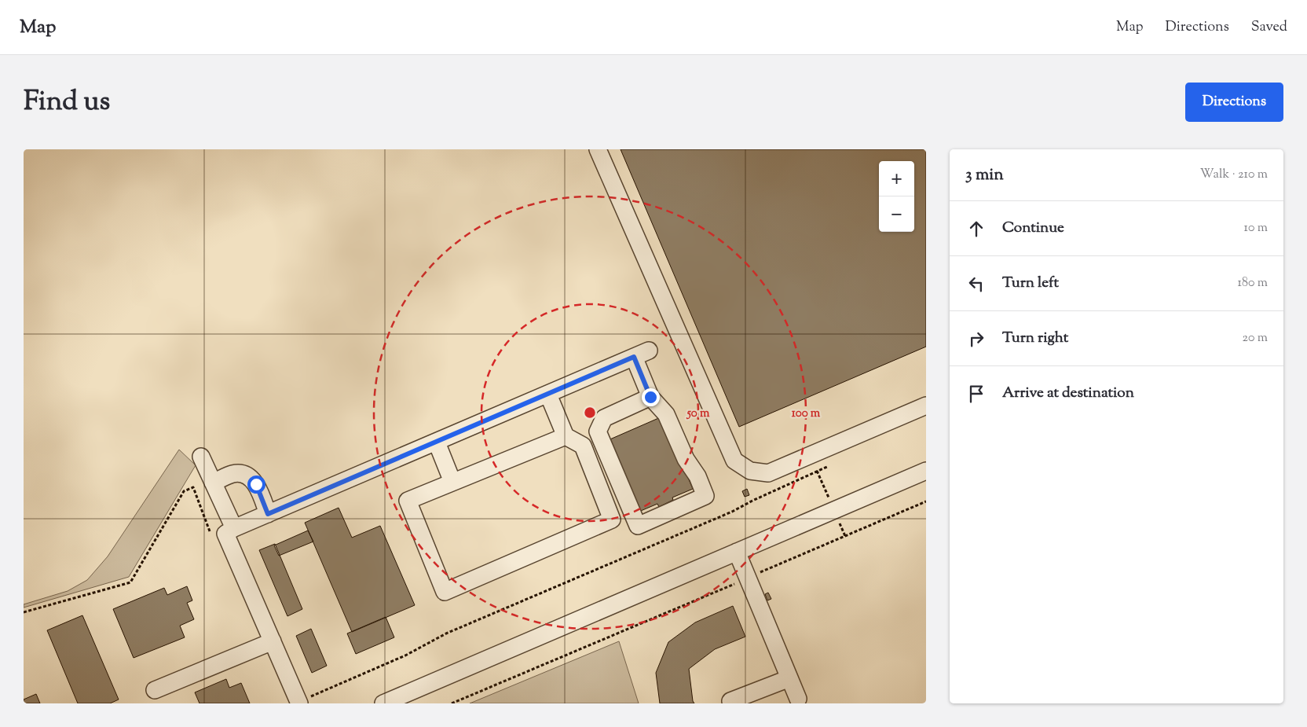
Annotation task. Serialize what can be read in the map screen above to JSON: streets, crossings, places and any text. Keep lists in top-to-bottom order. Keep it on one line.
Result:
{"page":{"header":"Map","nav":["Map","Directions","Saved"],"title":"Find us","buttons":"Directions","heading":["3 min","Walk · 210 m"],"map_buttons":["+","−"],"list":[["Continue","10 m"],["Turn left","180 m"],["Turn right","20 m"],"Arrive at destination"]},"rings":["50 m","100 m"]}
